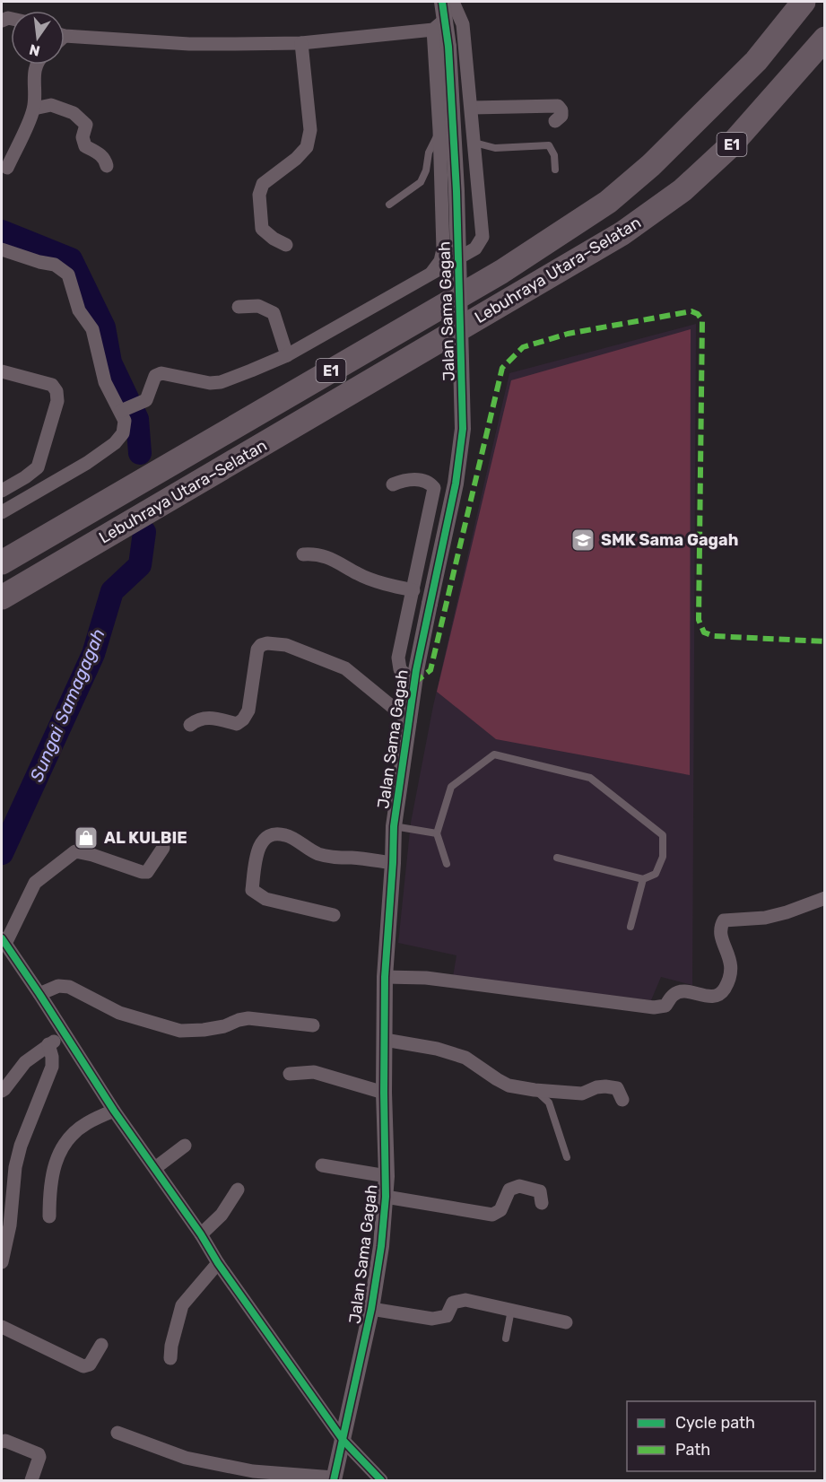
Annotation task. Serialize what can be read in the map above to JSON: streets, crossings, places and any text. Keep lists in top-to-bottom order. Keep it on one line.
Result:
{"streets":{"highway":["E1","Lebuhraya Utara–Selatan"],"street":["Jalan Sama Gagah"]},"water":["Sungai Samagagah"],"places":{"school or university":["SMK Sama Gagah"],"shop":["AL KULBIE"]},"legend":["Cycle path","Path"],"north":"bottom"}
